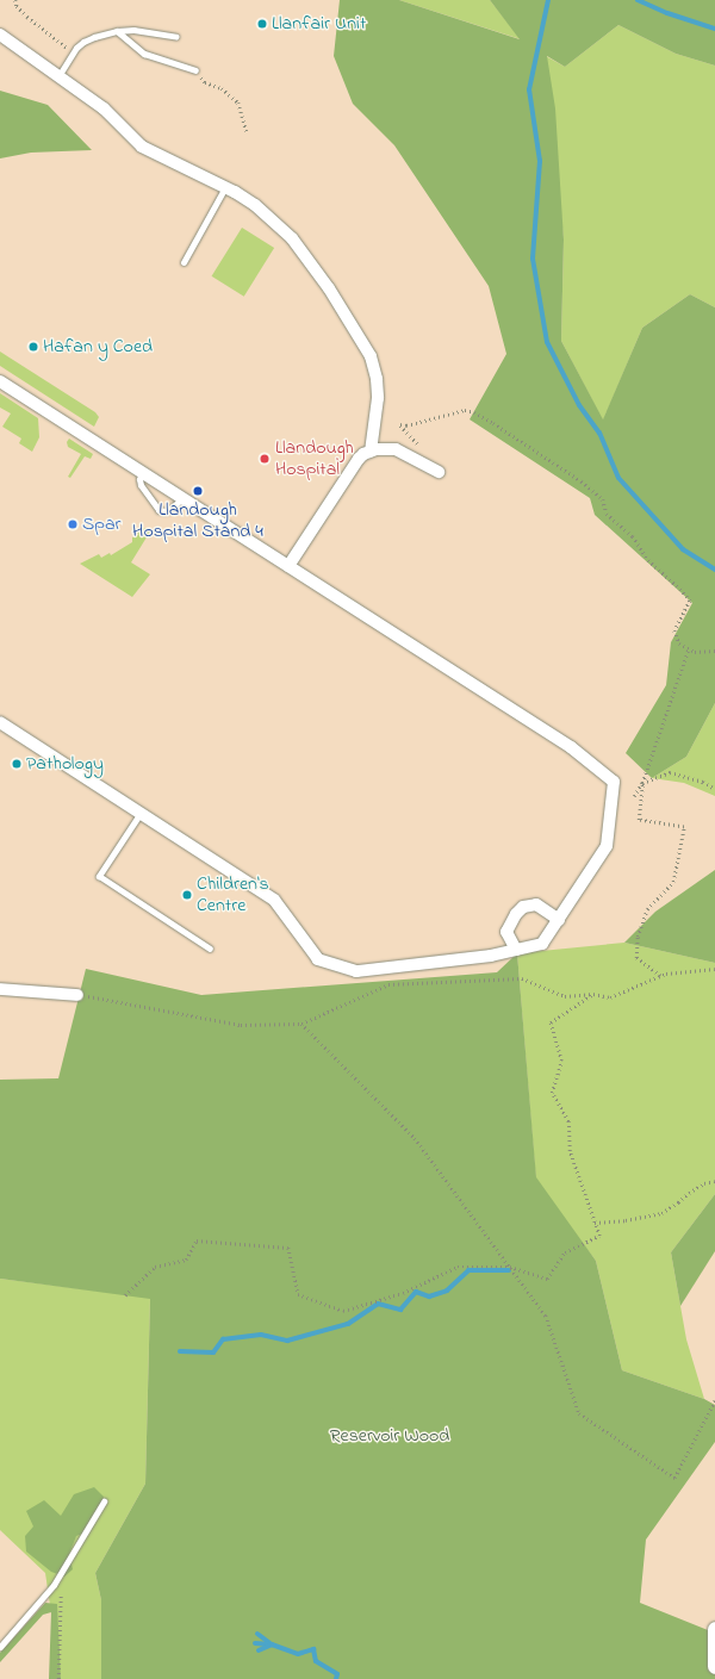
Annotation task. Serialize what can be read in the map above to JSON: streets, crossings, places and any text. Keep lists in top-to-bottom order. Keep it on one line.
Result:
{"parks":["Reservoir Wood"],"places":["Llanfair Unit","Hafan y Coed","Llandough Hospital","Llandough Hospital Stand 4","Spar","Pathology","Children's Centre"]}
